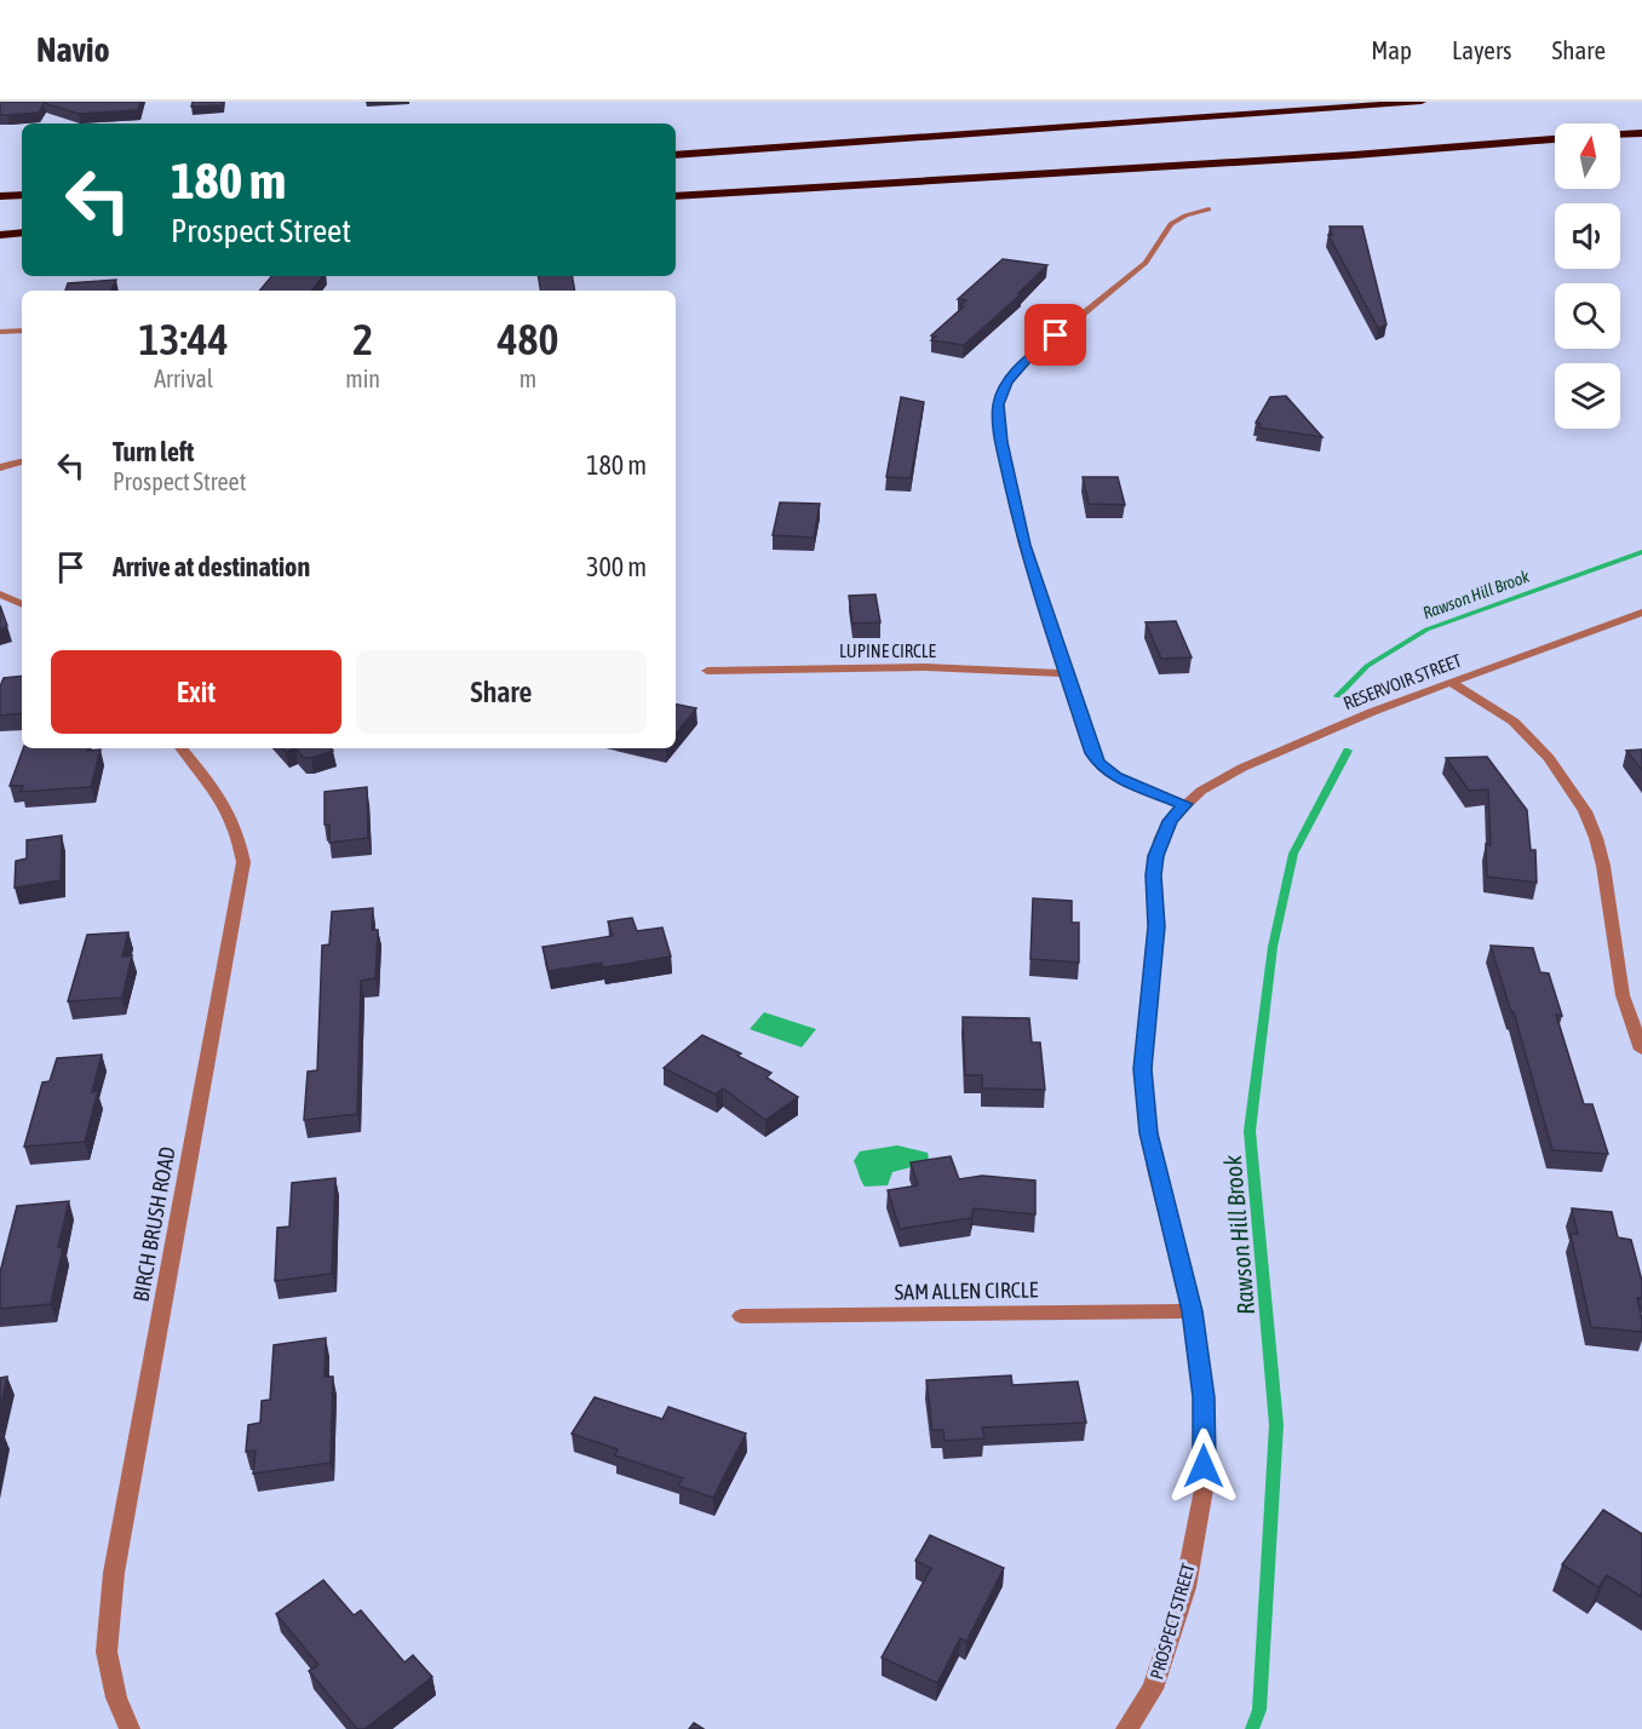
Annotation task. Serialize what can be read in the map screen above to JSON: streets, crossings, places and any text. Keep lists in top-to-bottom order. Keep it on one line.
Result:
{"streets":{"street":["LUPINE CIRCLE","RESERVOIR STREET","BIRCH BRUSH ROAD","SAM ALLEN CIRCLE","PROSPECT STREET"]},"crossings":[["RESERVOIR STREET","PROSPECT STREET"],["SAM ALLEN CIRCLE","PROSPECT STREET"]],"water":["Rawson Hill Brook"],"north":"top","page":{"header":"Navio","nav":["Map","Layers","Share"],"turn":["180 m","Prospect Street"],"eta":["13:44","Arrival","2","min","480","m"],"list":[{"name":"Turn left","note":"Prospect Street","value":"180 m"},{"name":"Arrive at destination","value":"300 m"}],"buttons":["Exit","Share"]}}
